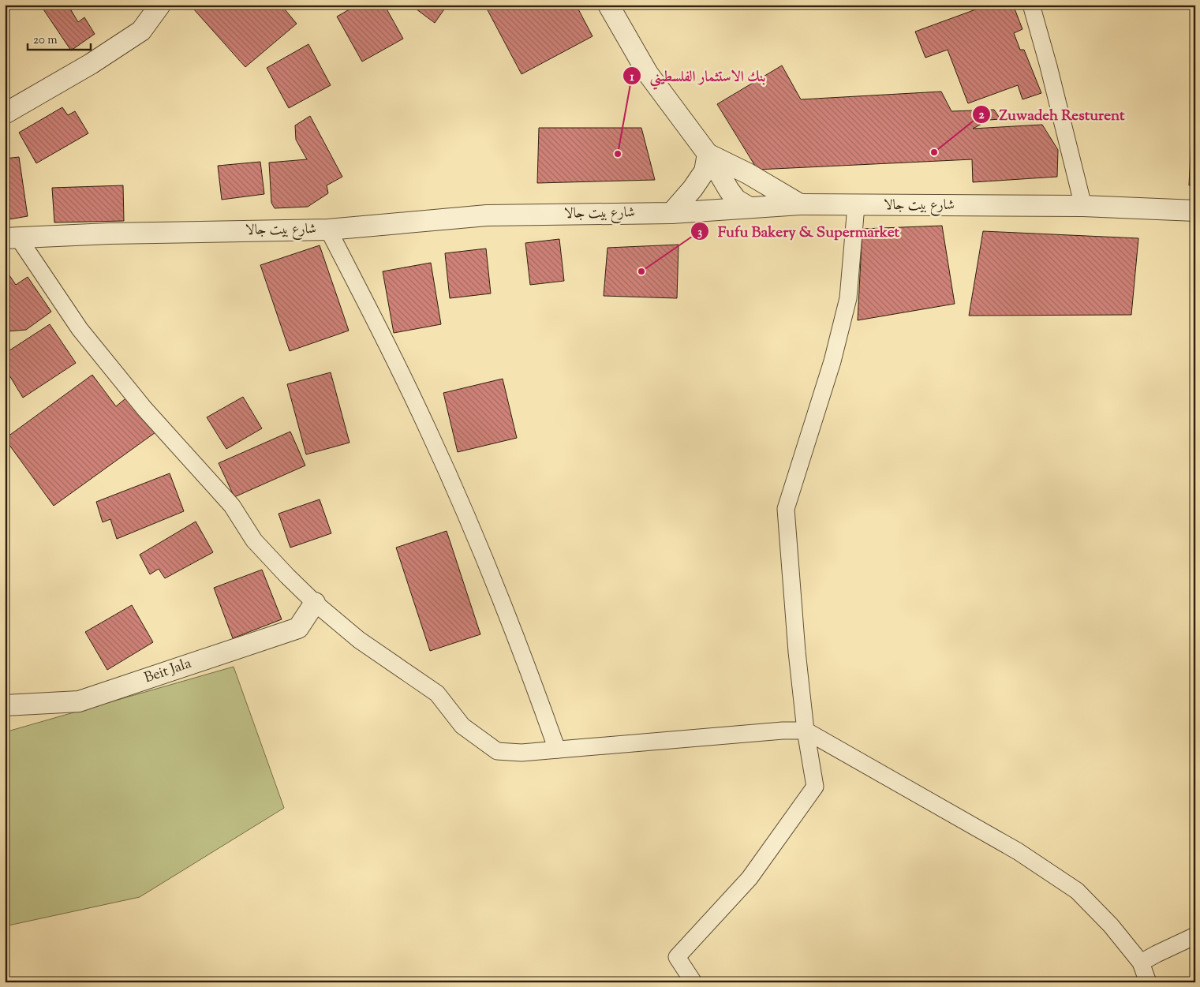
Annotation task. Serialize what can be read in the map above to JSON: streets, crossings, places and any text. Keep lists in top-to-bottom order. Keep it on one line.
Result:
{"streets":{"street":["شارع بيت جالا","Beit Jala"]},"places":["Zuwadeh Resturent","بنك الاستثمار الفلسطيني","Fufu Bakery & Supermarket"],"scale_bar":"20 m"}
